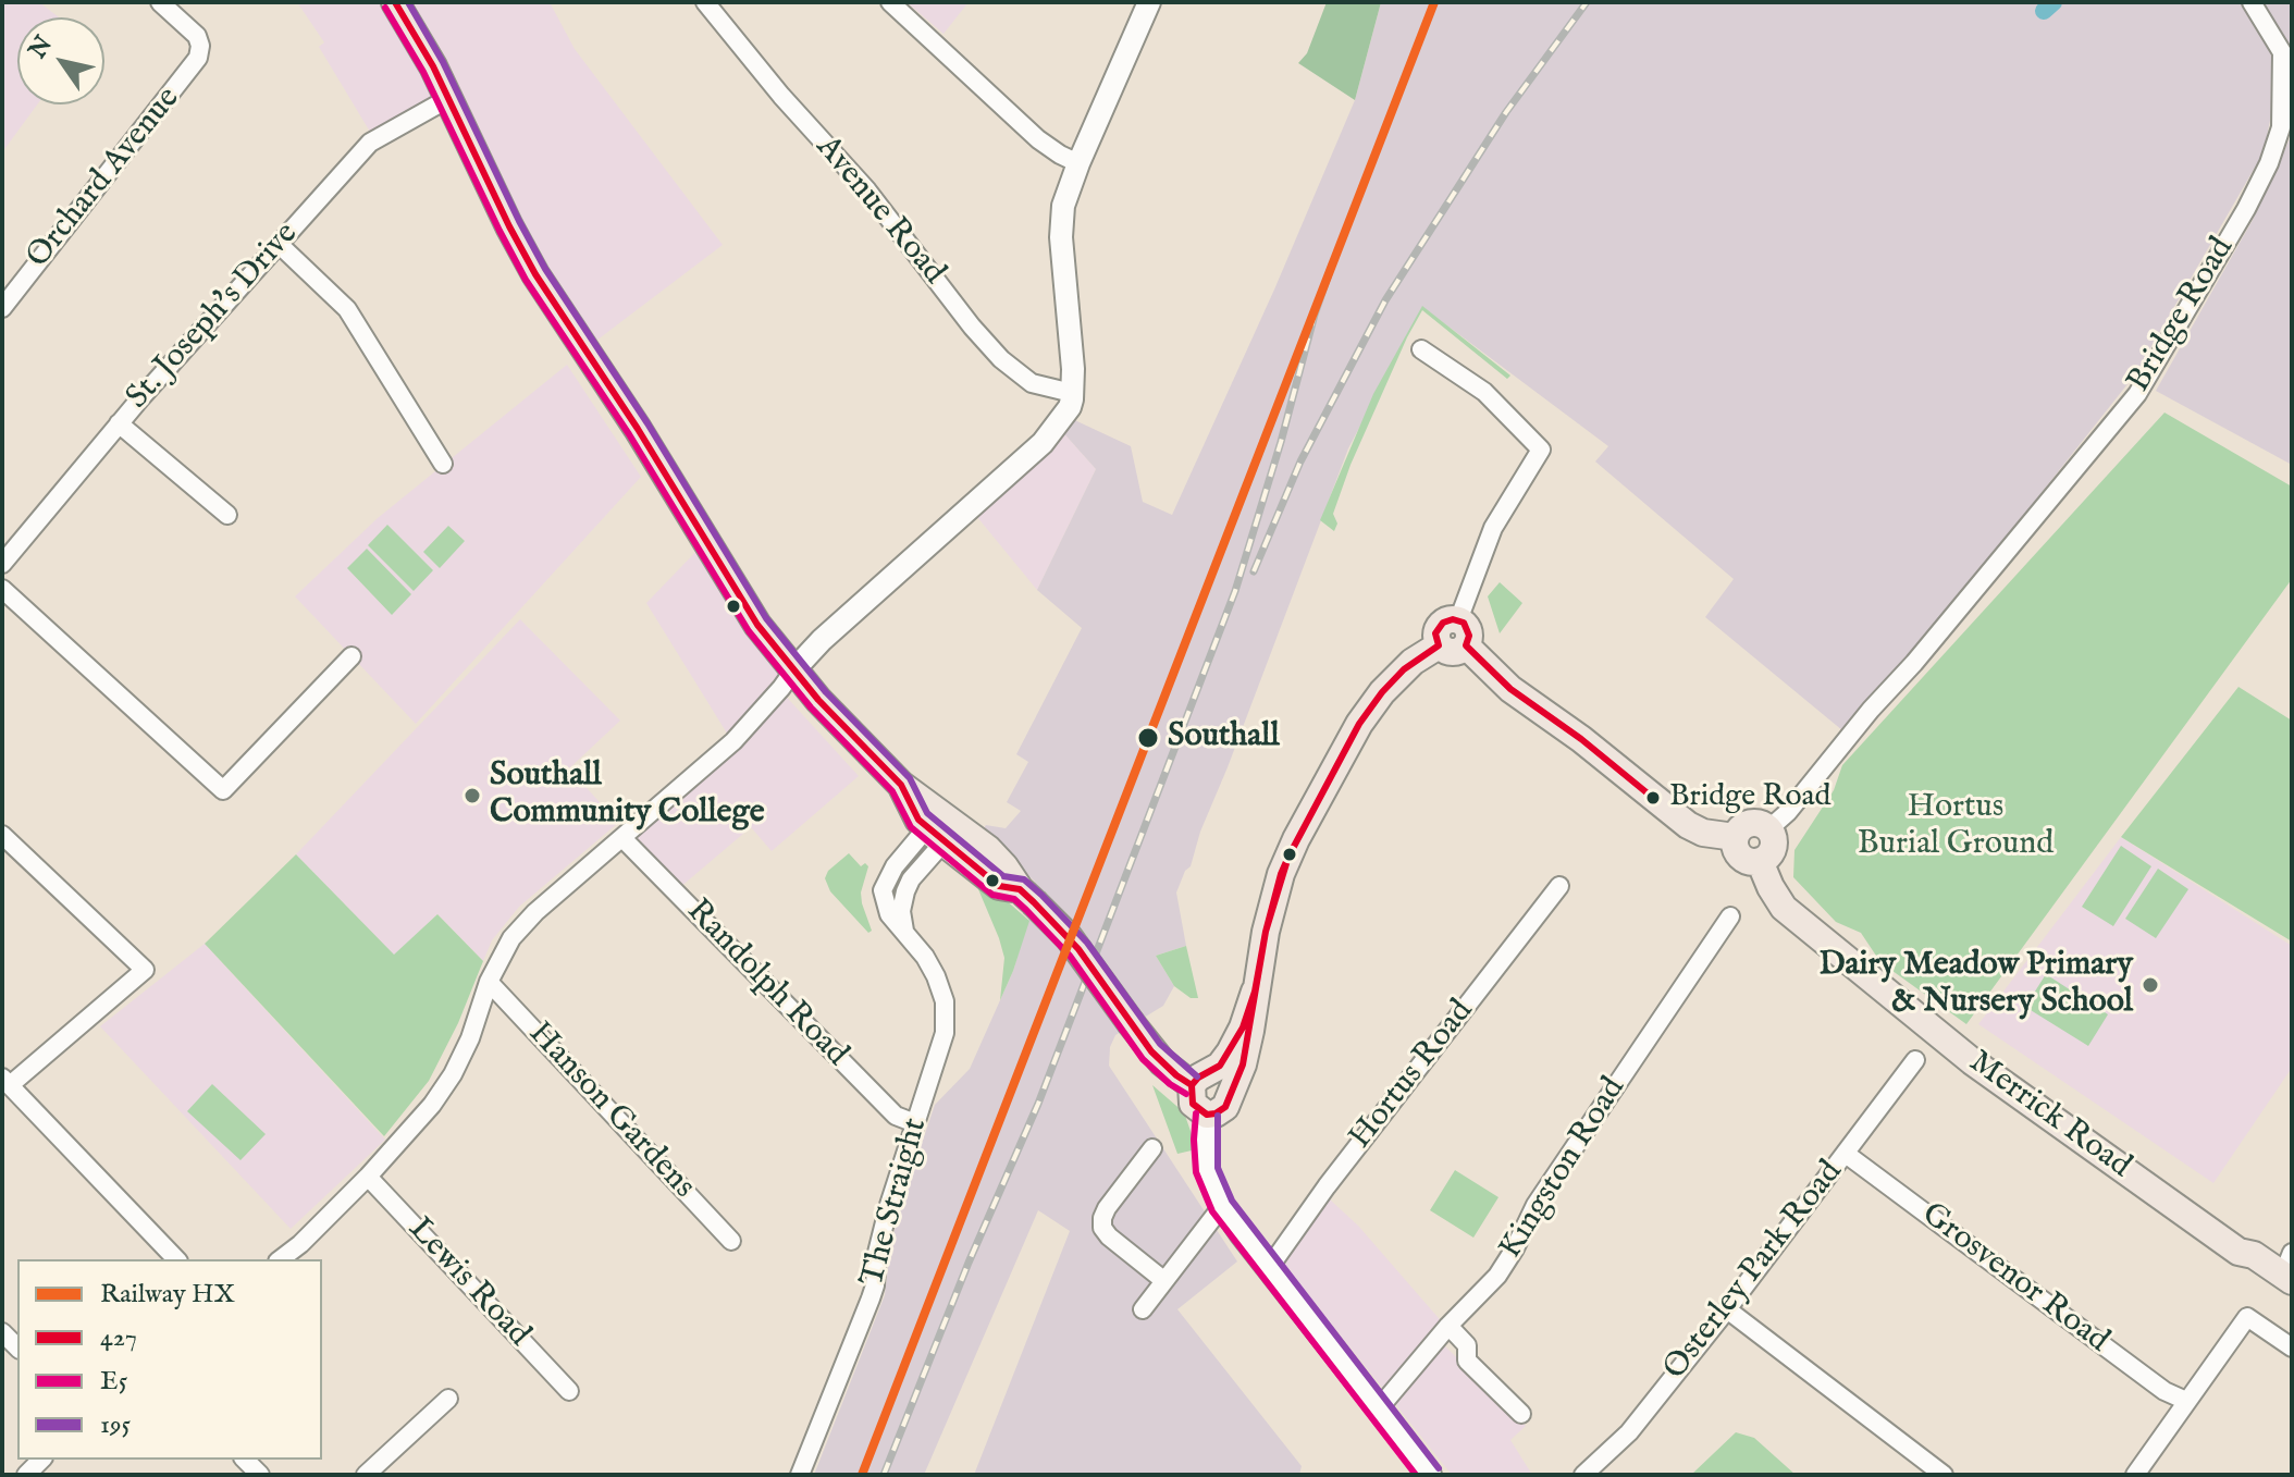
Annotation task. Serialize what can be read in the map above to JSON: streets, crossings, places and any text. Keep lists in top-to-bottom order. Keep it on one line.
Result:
{"streets":{"main road":["Merrick Road"],"street":["Orchard Avenue","Avenue Road","Bridge Road","St. Joseph's Drive","Randolph Road","Hortus Road","Hanson Gardens","Kingston Road","The Straight","Osterley Park Road","Grosvenor Road","Lewis Road"]},"crossings":[["Bridge Road","Merrick Road"],["Randolph Road","The Straight"],["Osterley Park Road","Grosvenor Road"]],"parks":["Hortus Burial Ground"],"places":["Southall","Southall Community College","Bridge Road","Dairy Meadow Primary & Nursery School"],"lines":["rail line HX","transit line 427","transit line 195","transit line E5"],"legend":["Railway HX","427","E5","195"],"north":"top left"}
